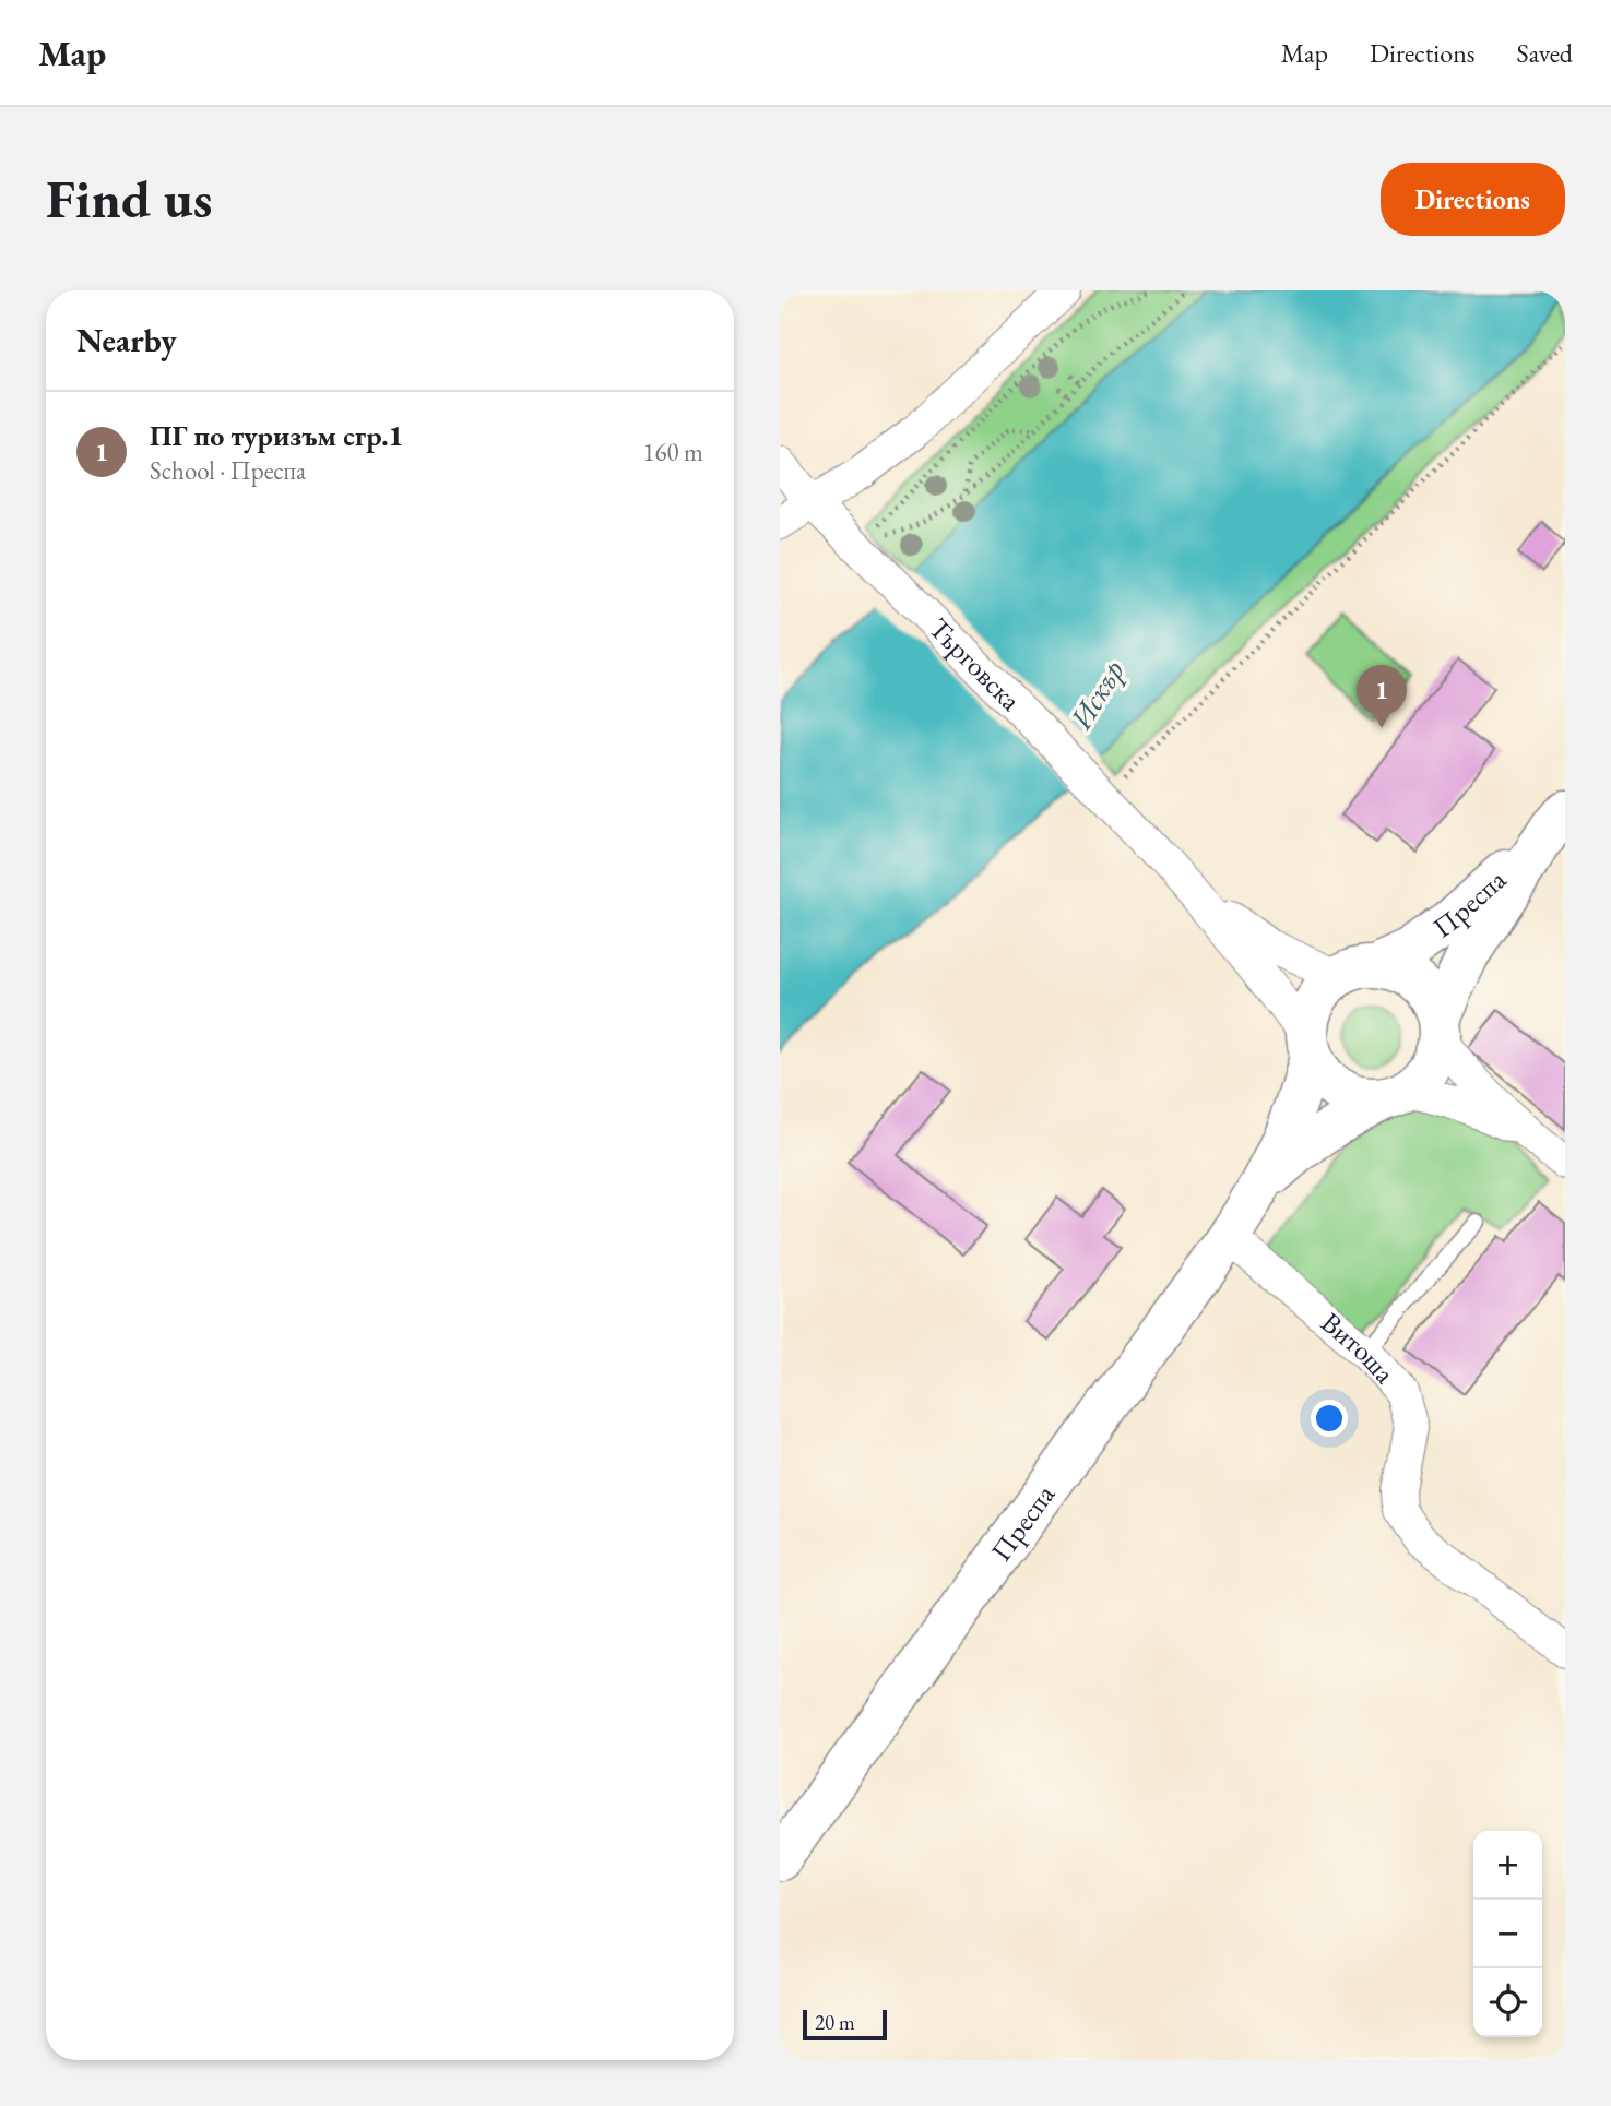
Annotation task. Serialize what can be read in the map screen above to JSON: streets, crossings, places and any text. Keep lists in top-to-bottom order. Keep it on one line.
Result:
{"streets":{"main road":["Преспа"],"street":["Търговска","Витоша"]},"crossings":[["Търговска","Преспа"],["Преспа","Витоша"]],"water":["Искър"],"scale_bar":"20 m","page":{"header":"Map","nav":["Map","Directions","Saved"],"buttons":"Directions","title":"Find us","heading":"Nearby","list":[{"mark":"1","name":"ПГ по туризъм сгр.1","note":"School · Преспа","value":"160 m"}],"pins":"1","map_buttons":["+","−"],"scale":"20 m"}}
